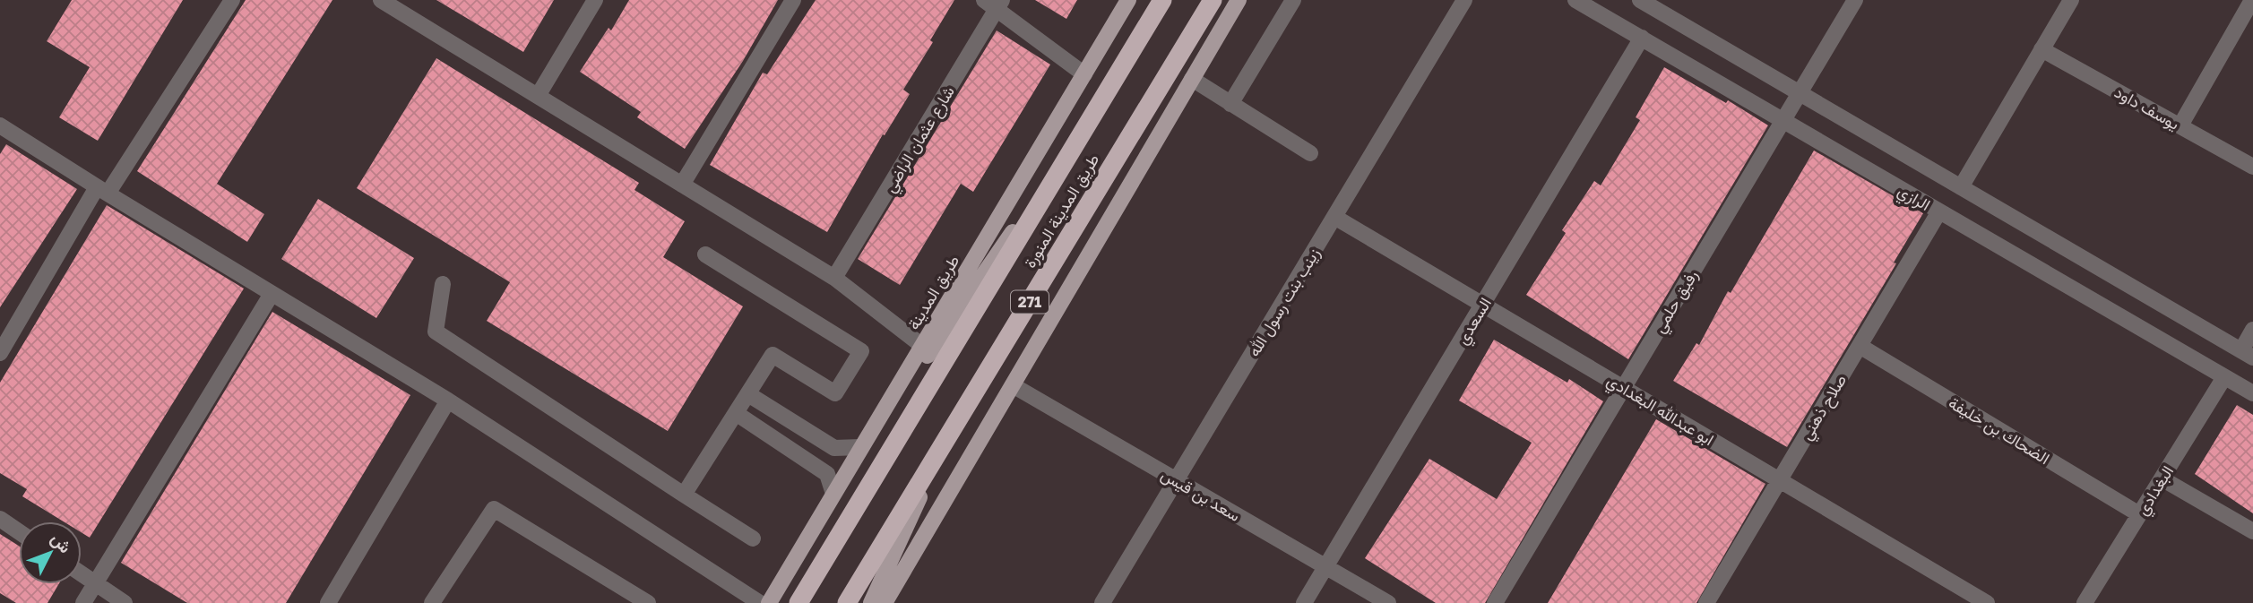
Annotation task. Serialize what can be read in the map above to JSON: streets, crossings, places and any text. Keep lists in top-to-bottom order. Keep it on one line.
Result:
{"streets":{"highway":["طريق المدينة المنورة","271"],"main road":["طريق المدينة"],"street":["يوسف داود","شارع عثمان الراضي","الرازي","رفيق حلمي","زينب بنت رسول الله","السعدي","صلاح ذهني","ابو عبدالله البغدادي","الضحاك بن خليفة","البغدادي","سعد بن قيس"]},"crossings":[["الرازي","رفيق حلمي"],["الرازي","السعدي"],["الرازي","صلاح ذهني"],["الرازي","البغدادي"],["رفيق حلمي","ابو عبدالله البغدادي"],["زينب بنت رسول الله","ابو عبدالله البغدادي"],["زينب بنت رسول الله","سعد بن قيس"],["السعدي","ابو عبدالله البغدادي"],["السعدي","سعد بن قيس"],["صلاح ذهني","ابو عبدالله البغدادي"],["صلاح ذهني","الضحاك بن خليفة"],["الضحاك بن خليفة","البغدادي"]],"north":"top right"}
